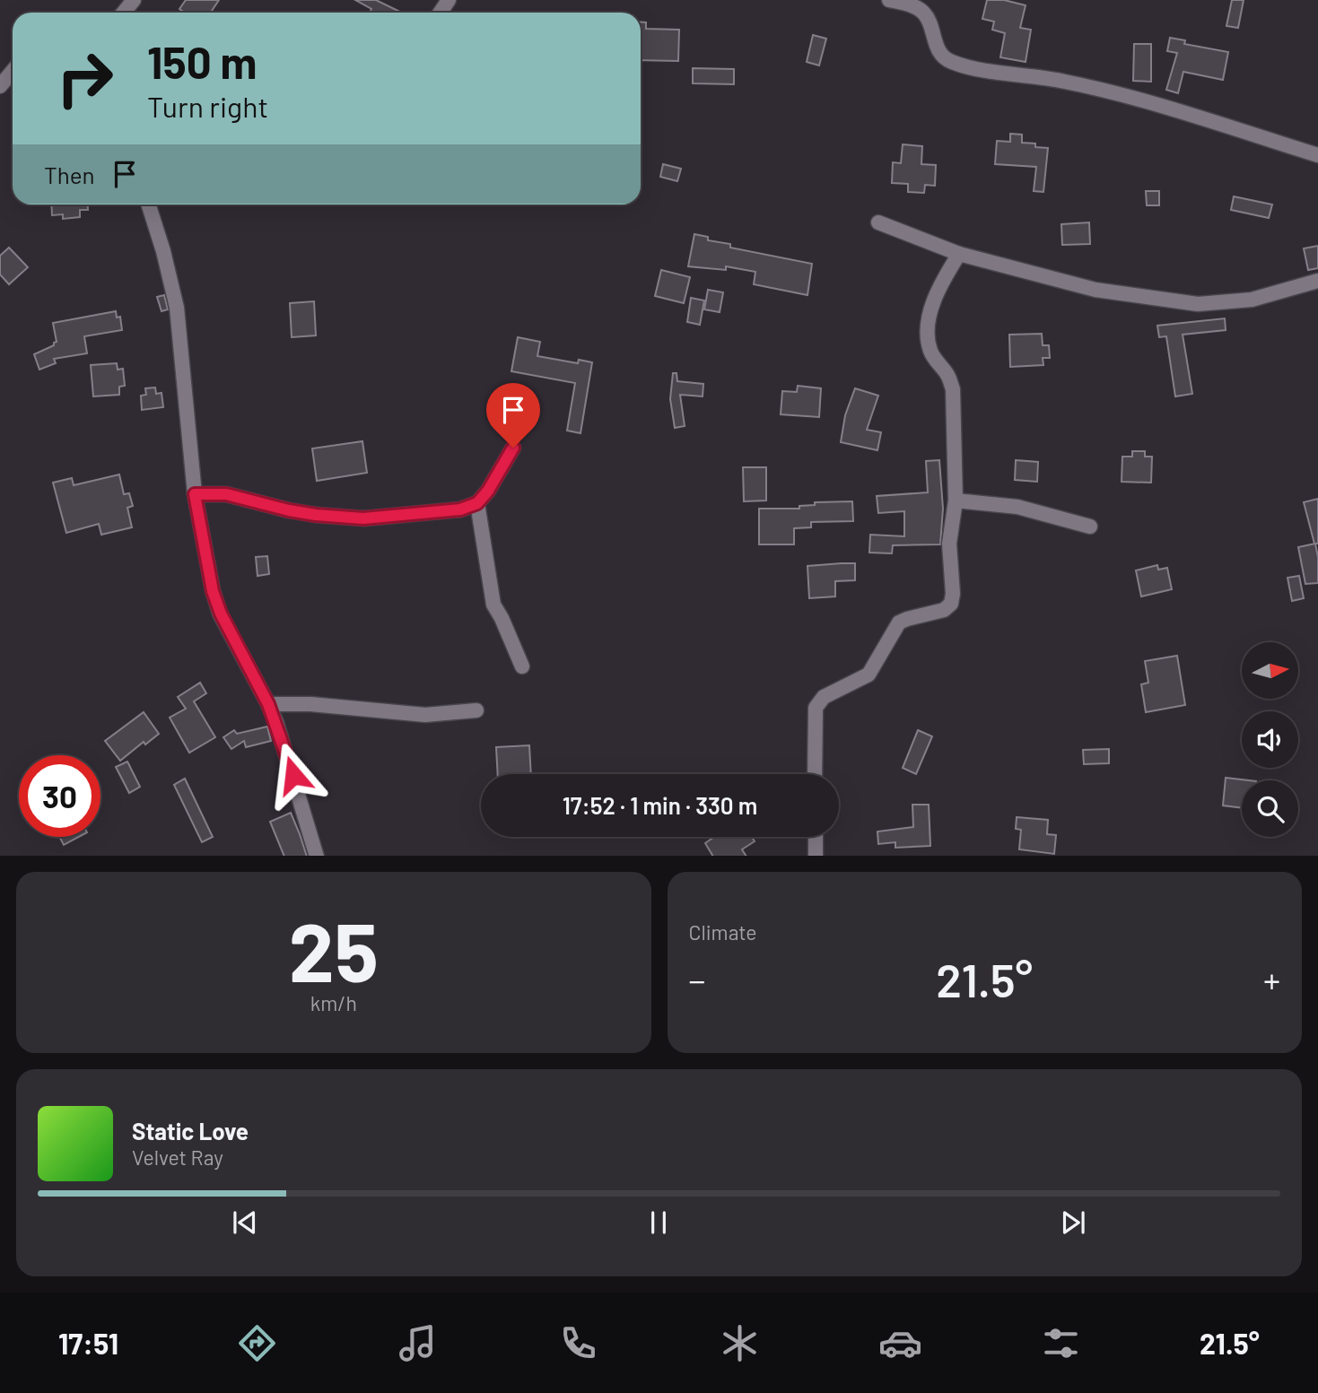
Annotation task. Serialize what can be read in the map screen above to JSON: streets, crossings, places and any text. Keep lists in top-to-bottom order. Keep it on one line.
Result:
{"north":"right","page":{"turn":["150 m","Turn right"],"then":"Then","limit":"30","trip":"17:52 · 1 min · 330 m","tile":[["25","km/h"],"Climate"],"heat":["−","21.5°","+"],"song":["Static Love","Velvet Ray"],"tabs":["17:51","21.5°"]}}
